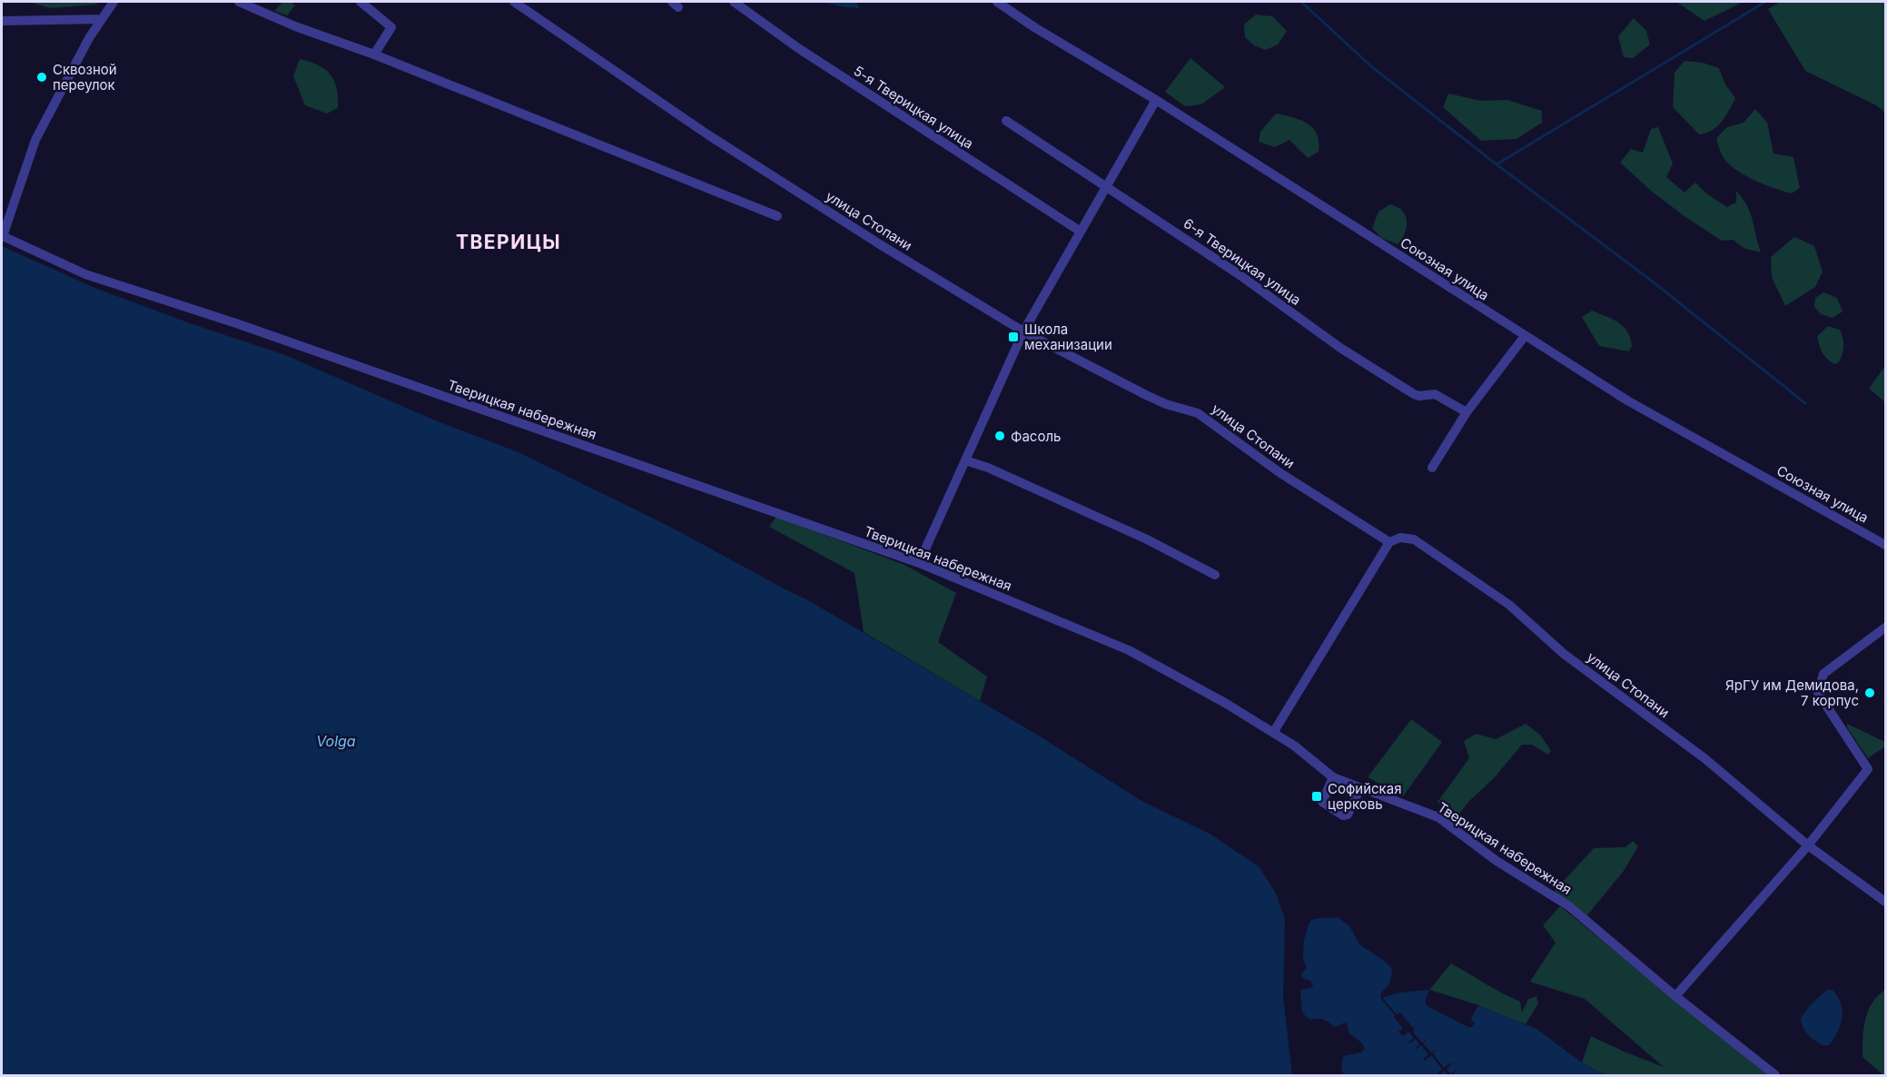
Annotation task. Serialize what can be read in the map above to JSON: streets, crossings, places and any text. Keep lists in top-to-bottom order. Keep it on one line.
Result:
{"streets":{"street":["5-я Тверицкая улица","улица Стопани","6-я Тверицкая улица","Союзная улица","Тверицкая набережная"]},"districts":["ТВЕРИЦЫ"],"water":["Volga"],"places":{"other":["Сквозной переулок","Фасоль","ЯрГУ им Демидова, 7 корпус"],"transit":["Школа механизации","Софийская церковь"]}}
